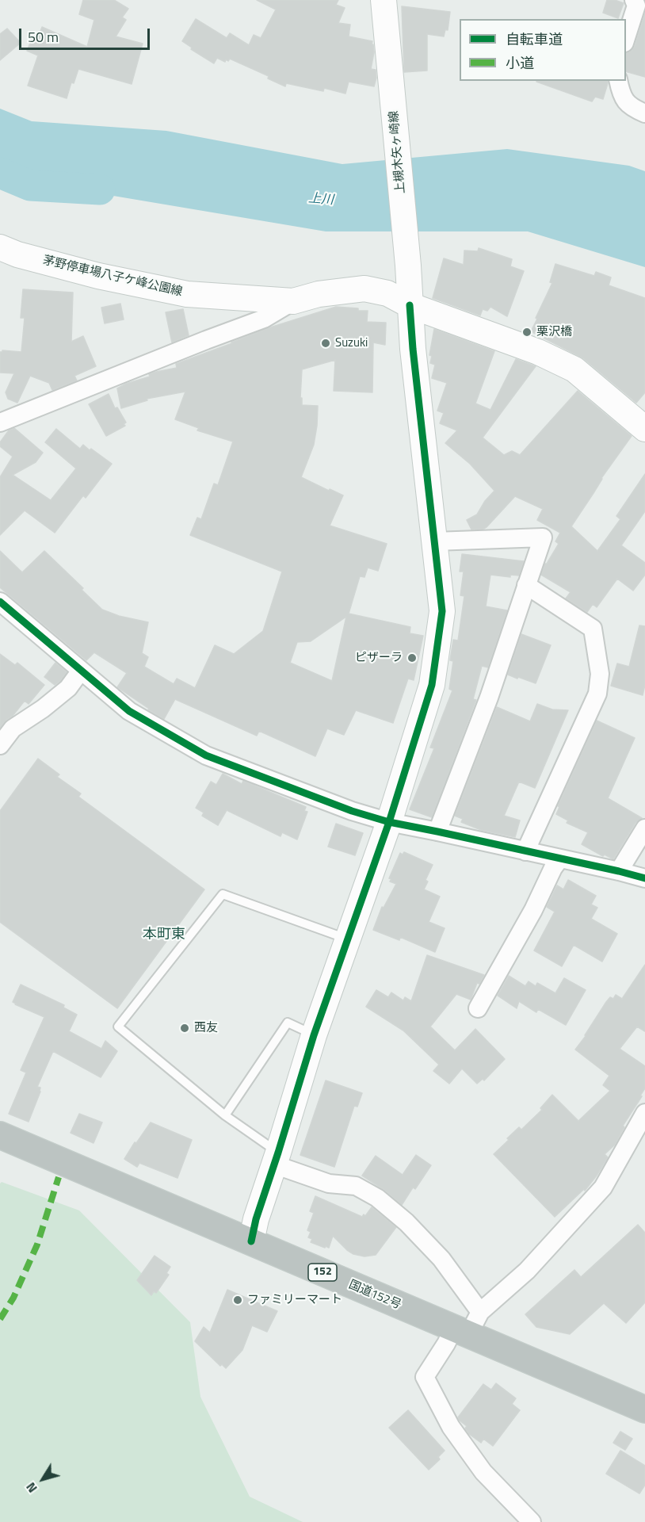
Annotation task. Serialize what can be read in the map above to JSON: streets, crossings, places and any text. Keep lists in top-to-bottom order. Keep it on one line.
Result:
{"streets":{"highway":["152","国道152号"],"main road":["上槻木矢ヶ崎線","茅野停車場八子ケ峰公園線"]},"crossings":[["上槻木矢ヶ崎線","茅野停車場八子ケ峰公園線"],["上槻木矢ヶ崎線","国道152号"]],"districts":["本町東"],"water":["上川"],"places":["栗沢橋","Suzuki","ピザーラ","西友","ファミリーマート"],"legend":["自転車道","小道"],"scale_bar":"50 m","north":"bottom left"}
